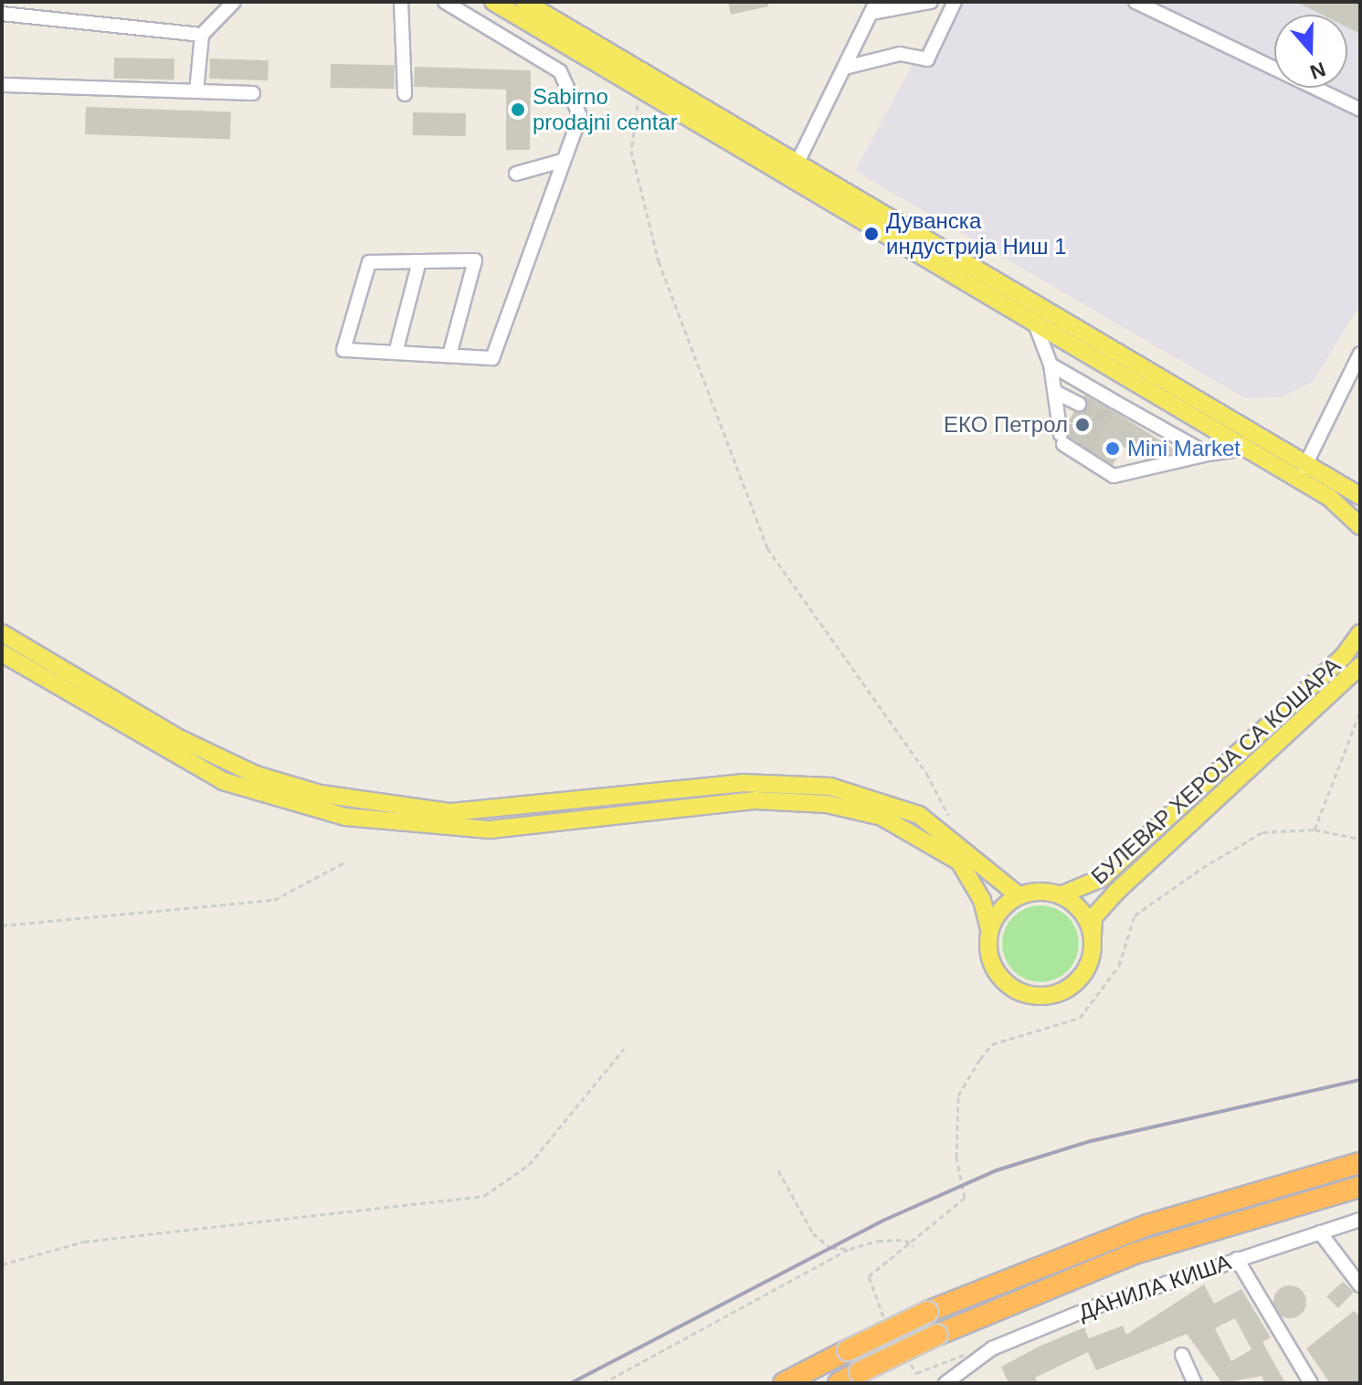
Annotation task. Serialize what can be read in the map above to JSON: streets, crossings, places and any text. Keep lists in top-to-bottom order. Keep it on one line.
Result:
{"streets":{"main road":["БУЛЕВАР ХЕРОЈА СА КОШАРА"],"street":["ДАНИЛА КИША"]},"places":["Sabirno prodajni centar","Дуванска индустрија Ниш 1","ЕКО Петрол","Mini Market"],"north":"bottom"}
